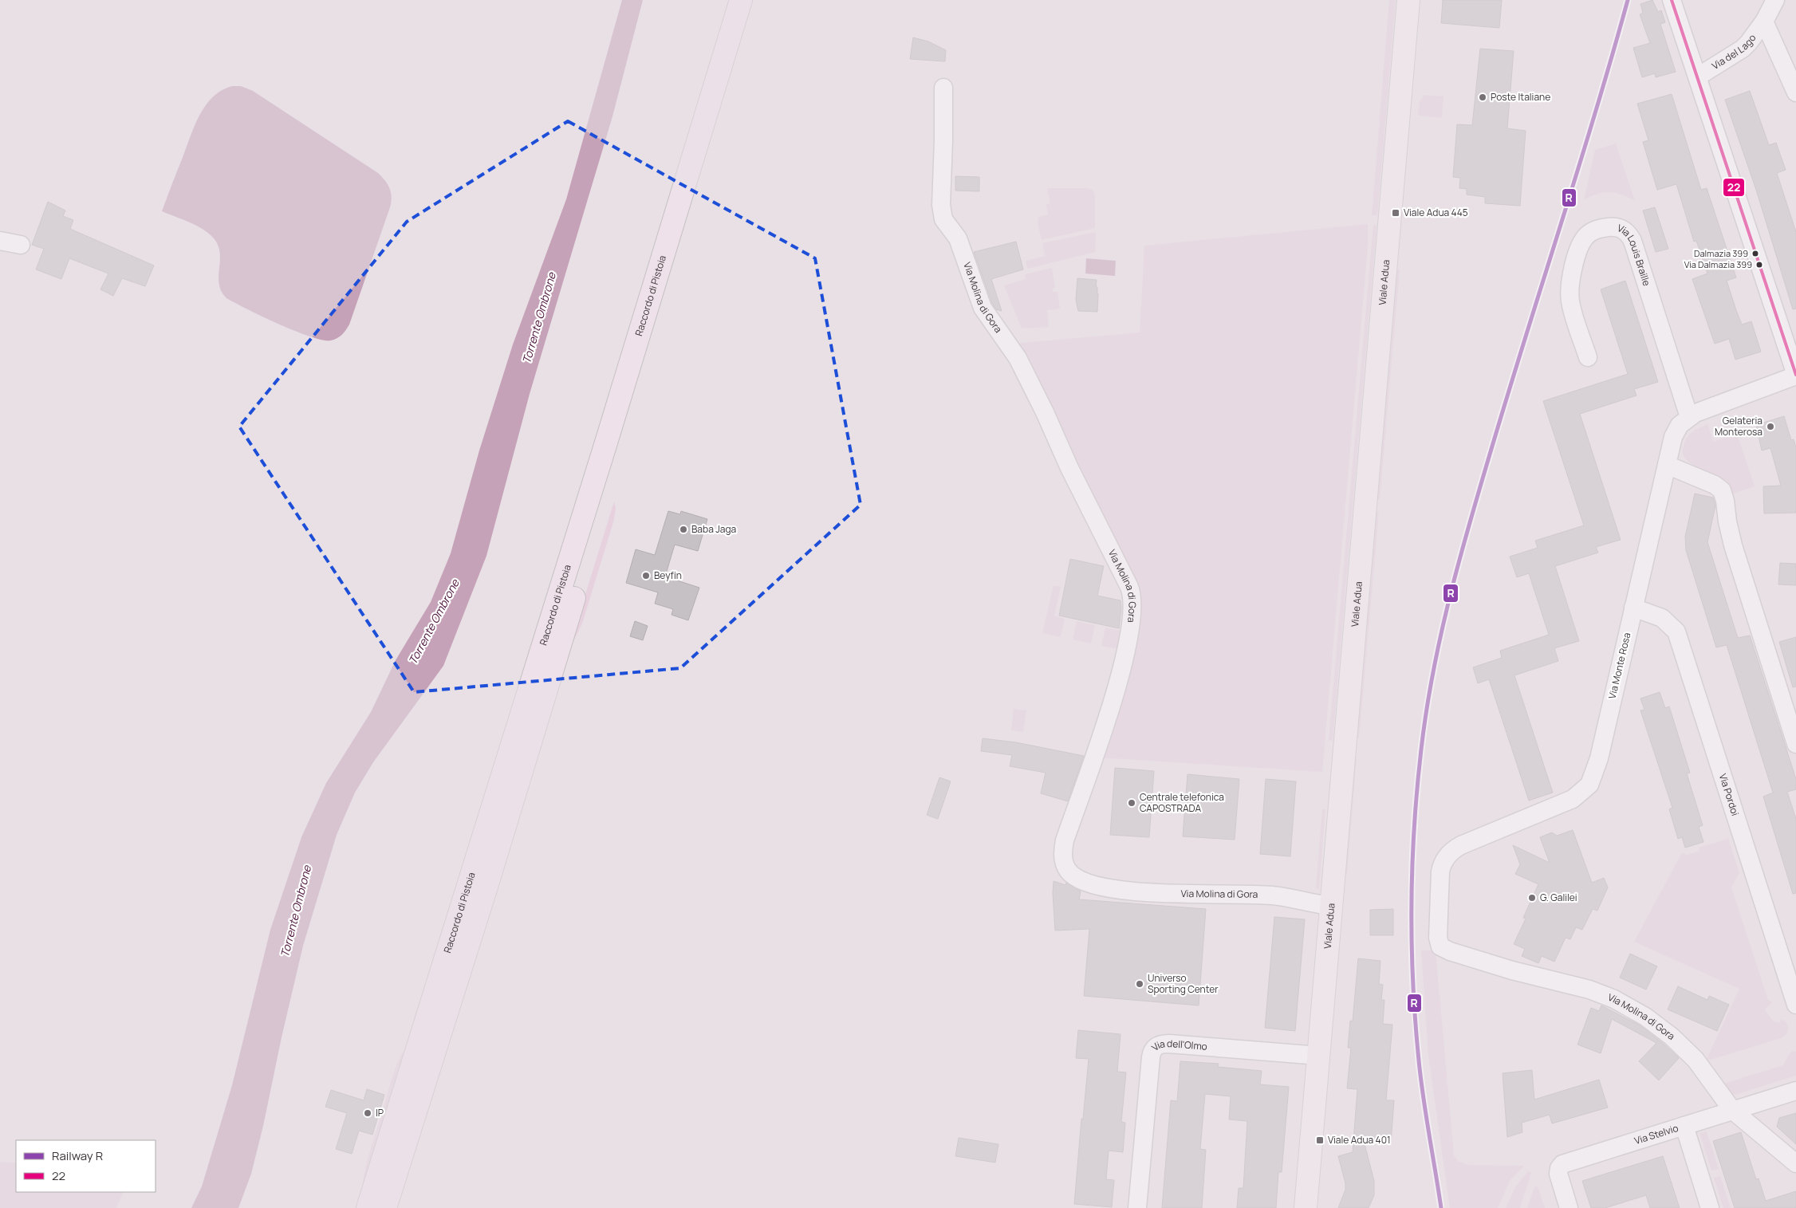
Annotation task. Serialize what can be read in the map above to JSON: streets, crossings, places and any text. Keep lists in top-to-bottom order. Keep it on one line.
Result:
{"streets":{"highway":["Raccordo di Pistoia"],"main road":["Viale Adua"],"street":["Via del Lago","Via Louis Braille","Via Molina di Gora","Via Monte Rosa","Via Pordoi","Via dell'Olmo","Via Stelvio"]},"crossings":[["Via Louis Braille","Via Monte Rosa"],["Viale Adua","Via Molina di Gora"],["Viale Adua","Via dell'Olmo"],["Via Molina di Gora","Via Monte Rosa"],["Via Molina di Gora","Via Stelvio"],["Via Monte Rosa","Via Pordoi"]],"water":["Torrente Ombrone"],"places":{"other":["Poste Italiane","Dalmazia 399","Via Dalmazia 399","Gelateria Monterosa","Baba Jaga","Beyfin","Centrale telefonica CAPOSTRADA","G. Galilei","Universo Sporting Center","IP"],"transit":["Viale Adua 445","Viale Adua 401"]},"lines":["rail line R","transit line 22"],"legend":["Railway R","22"]}
